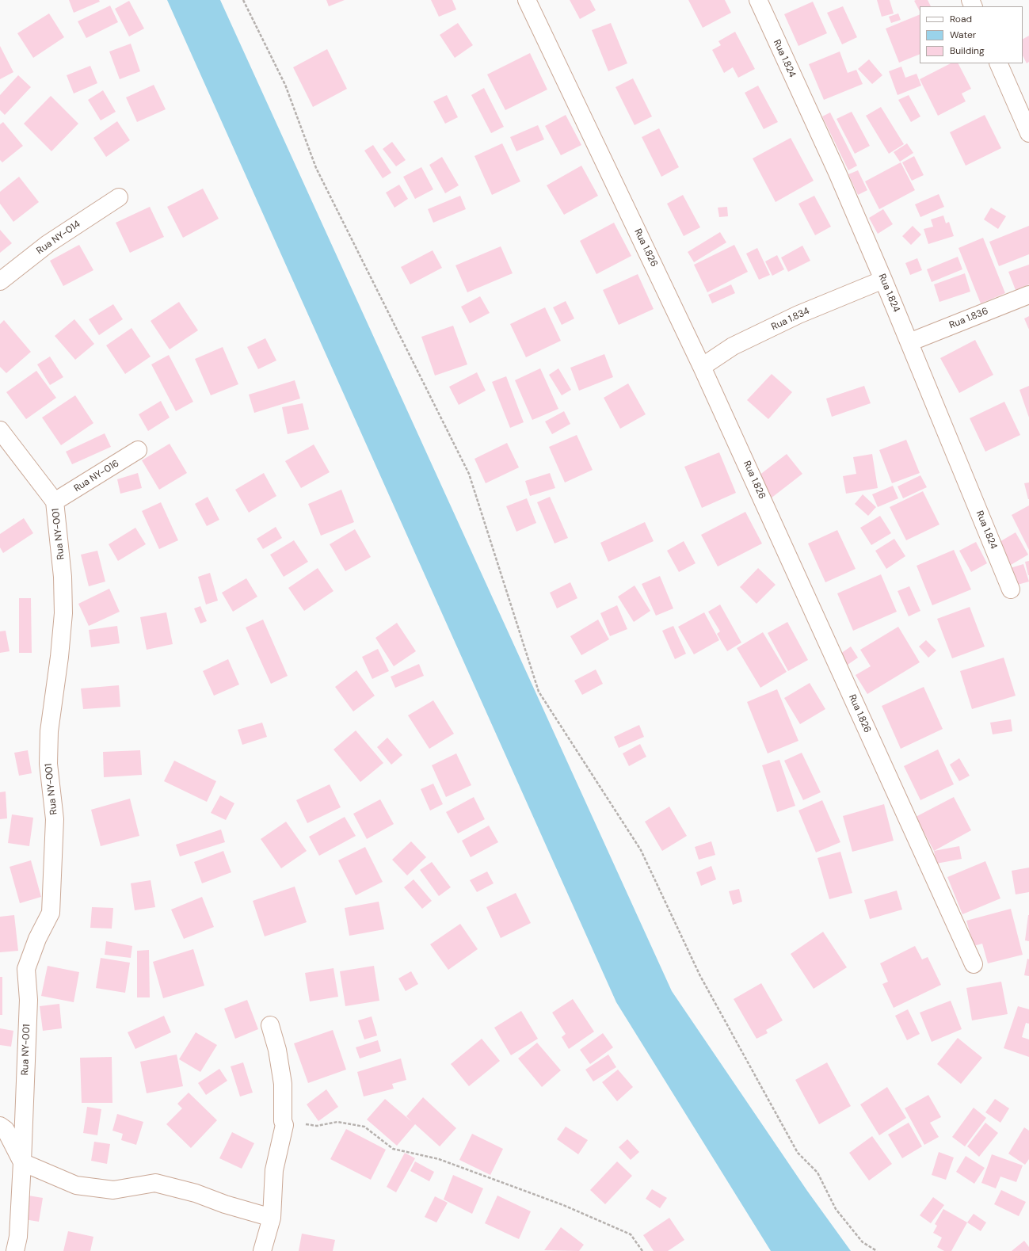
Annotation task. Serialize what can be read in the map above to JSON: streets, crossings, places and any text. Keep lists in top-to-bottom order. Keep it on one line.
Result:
{"streets":{"street":["Rua 1.824","Rua NY-014","Rua 1.826","Rua 1.836","Rua 1.834","Rua NY-016","Rua NY-001"]},"crossings":[["Rua 1.824","Rua 1.836"],["Rua 1.824","Rua 1.834"],["Rua 1.826","Rua 1.834"],["Rua NY-016","Rua NY-001"]],"legend":["Road","Water","Building"]}
